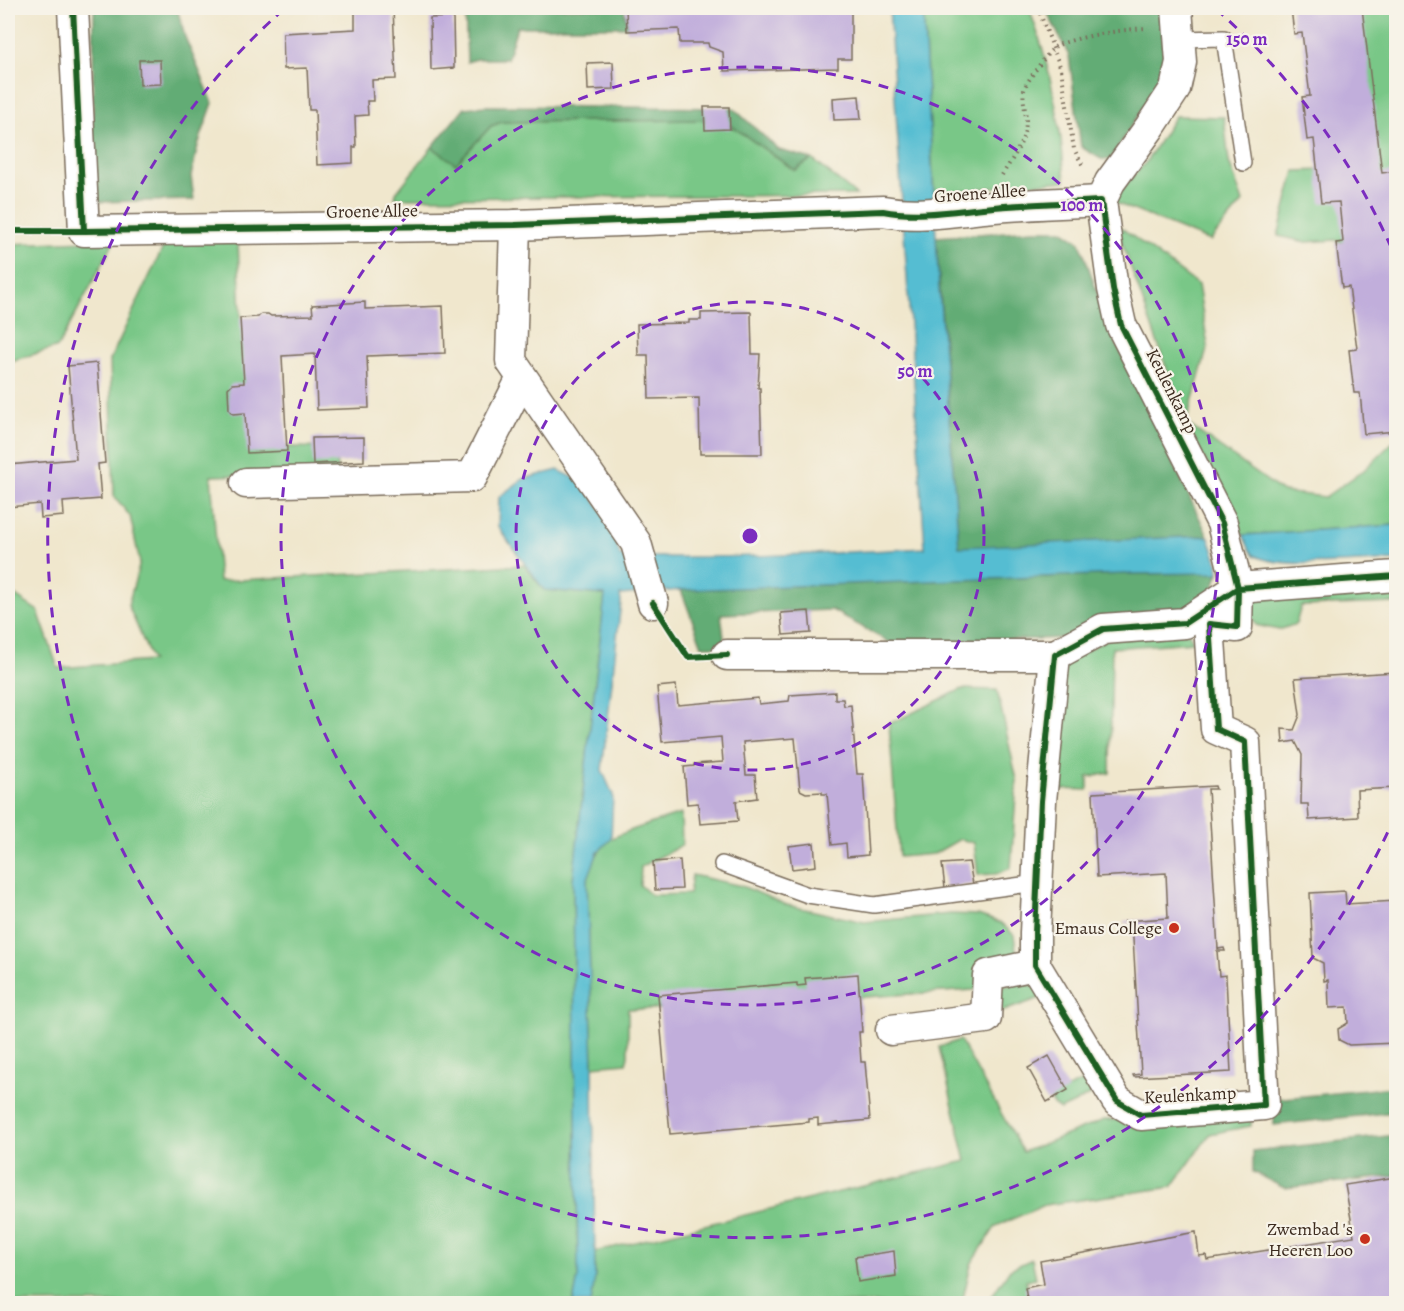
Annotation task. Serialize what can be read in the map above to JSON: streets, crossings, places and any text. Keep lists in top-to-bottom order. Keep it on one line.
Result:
{"streets":{"street":["Groene Allee","Keulenkamp"]},"crossings":[["Groene Allee","Keulenkamp"]],"places":["Emaus College","Zwembad 's Heeren Loo"],"rings":["150 m","100 m","50 m"]}
